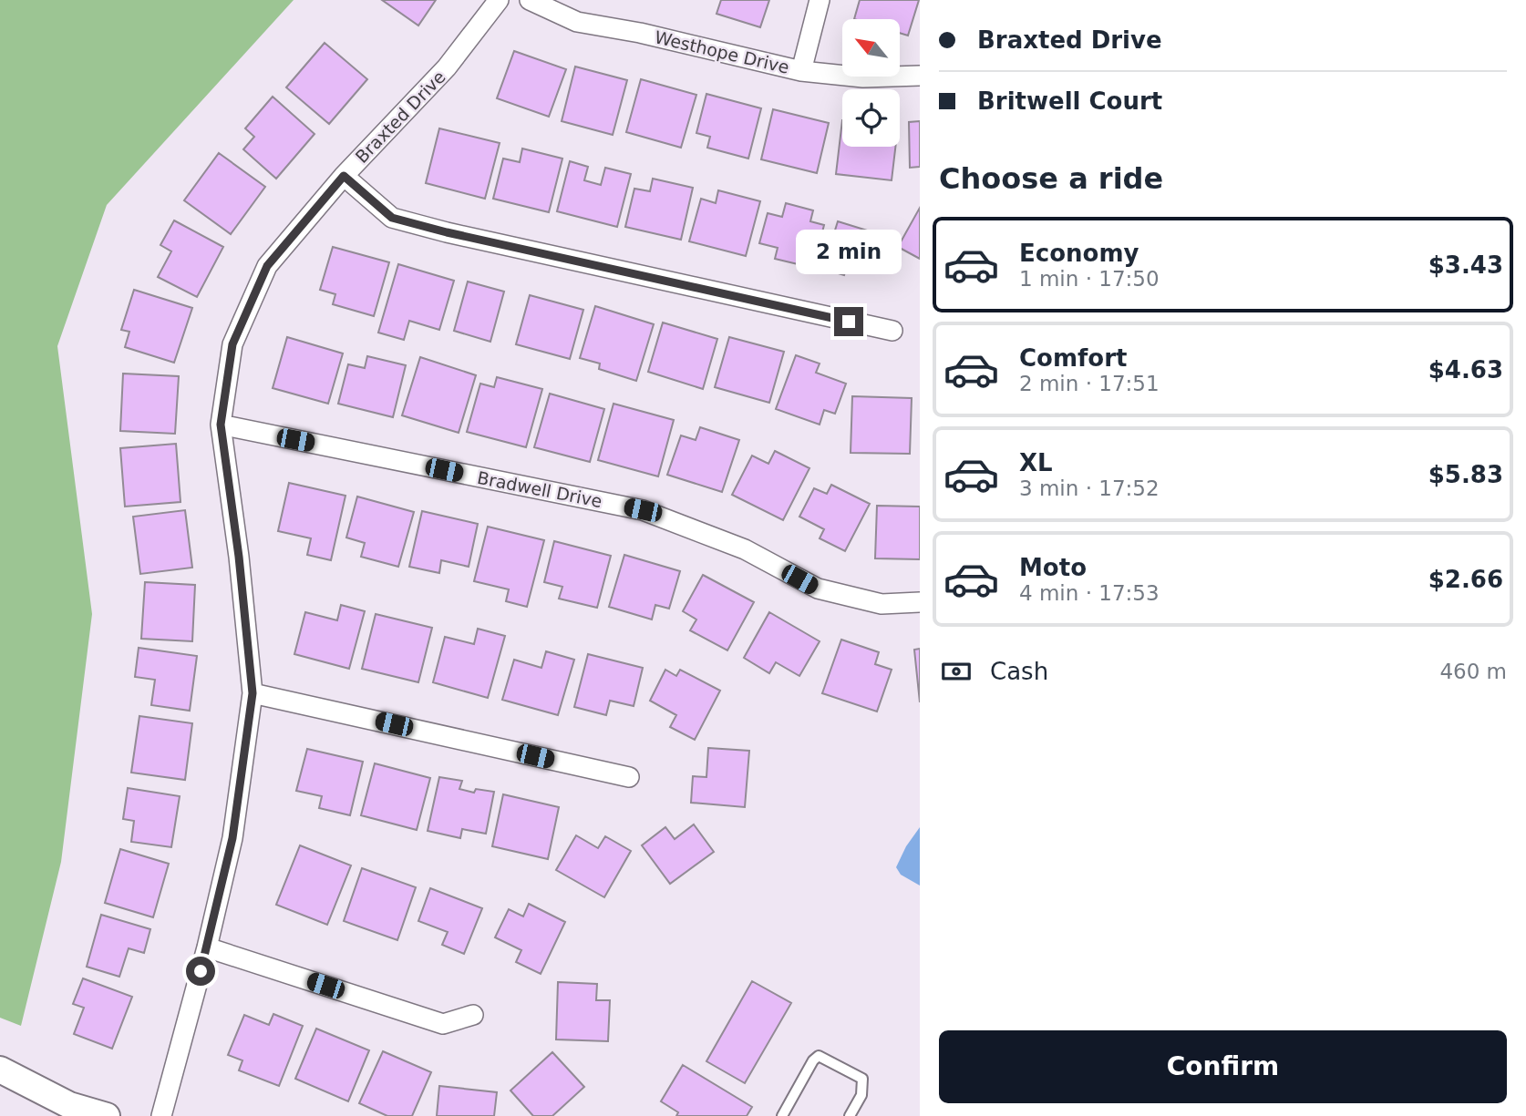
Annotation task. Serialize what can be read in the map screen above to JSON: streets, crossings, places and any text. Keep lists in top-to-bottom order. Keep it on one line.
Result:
{"streets":{"street":["Westhope Drive","Braxted Drive","Bradwell Drive"]},"crossings":[["Braxted Drive","Bradwell Drive"]],"north":"top left","page":{"banner":["Braxted Drive","Britwell Court"],"heading":"Choose a ride","list":[{"name":"Economy","note":"1 min · 17:50","value":"$3.43"},{"name":"Comfort","note":"2 min · 17:51","value":"$4.63"},{"name":"XL","note":"3 min · 17:52","value":"$5.83"},{"name":"Moto","note":"4 min · 17:53","value":"$2.66"}],"bubble":"2 min","pay":["Cash","460 m"],"buttons":"Confirm"}}
